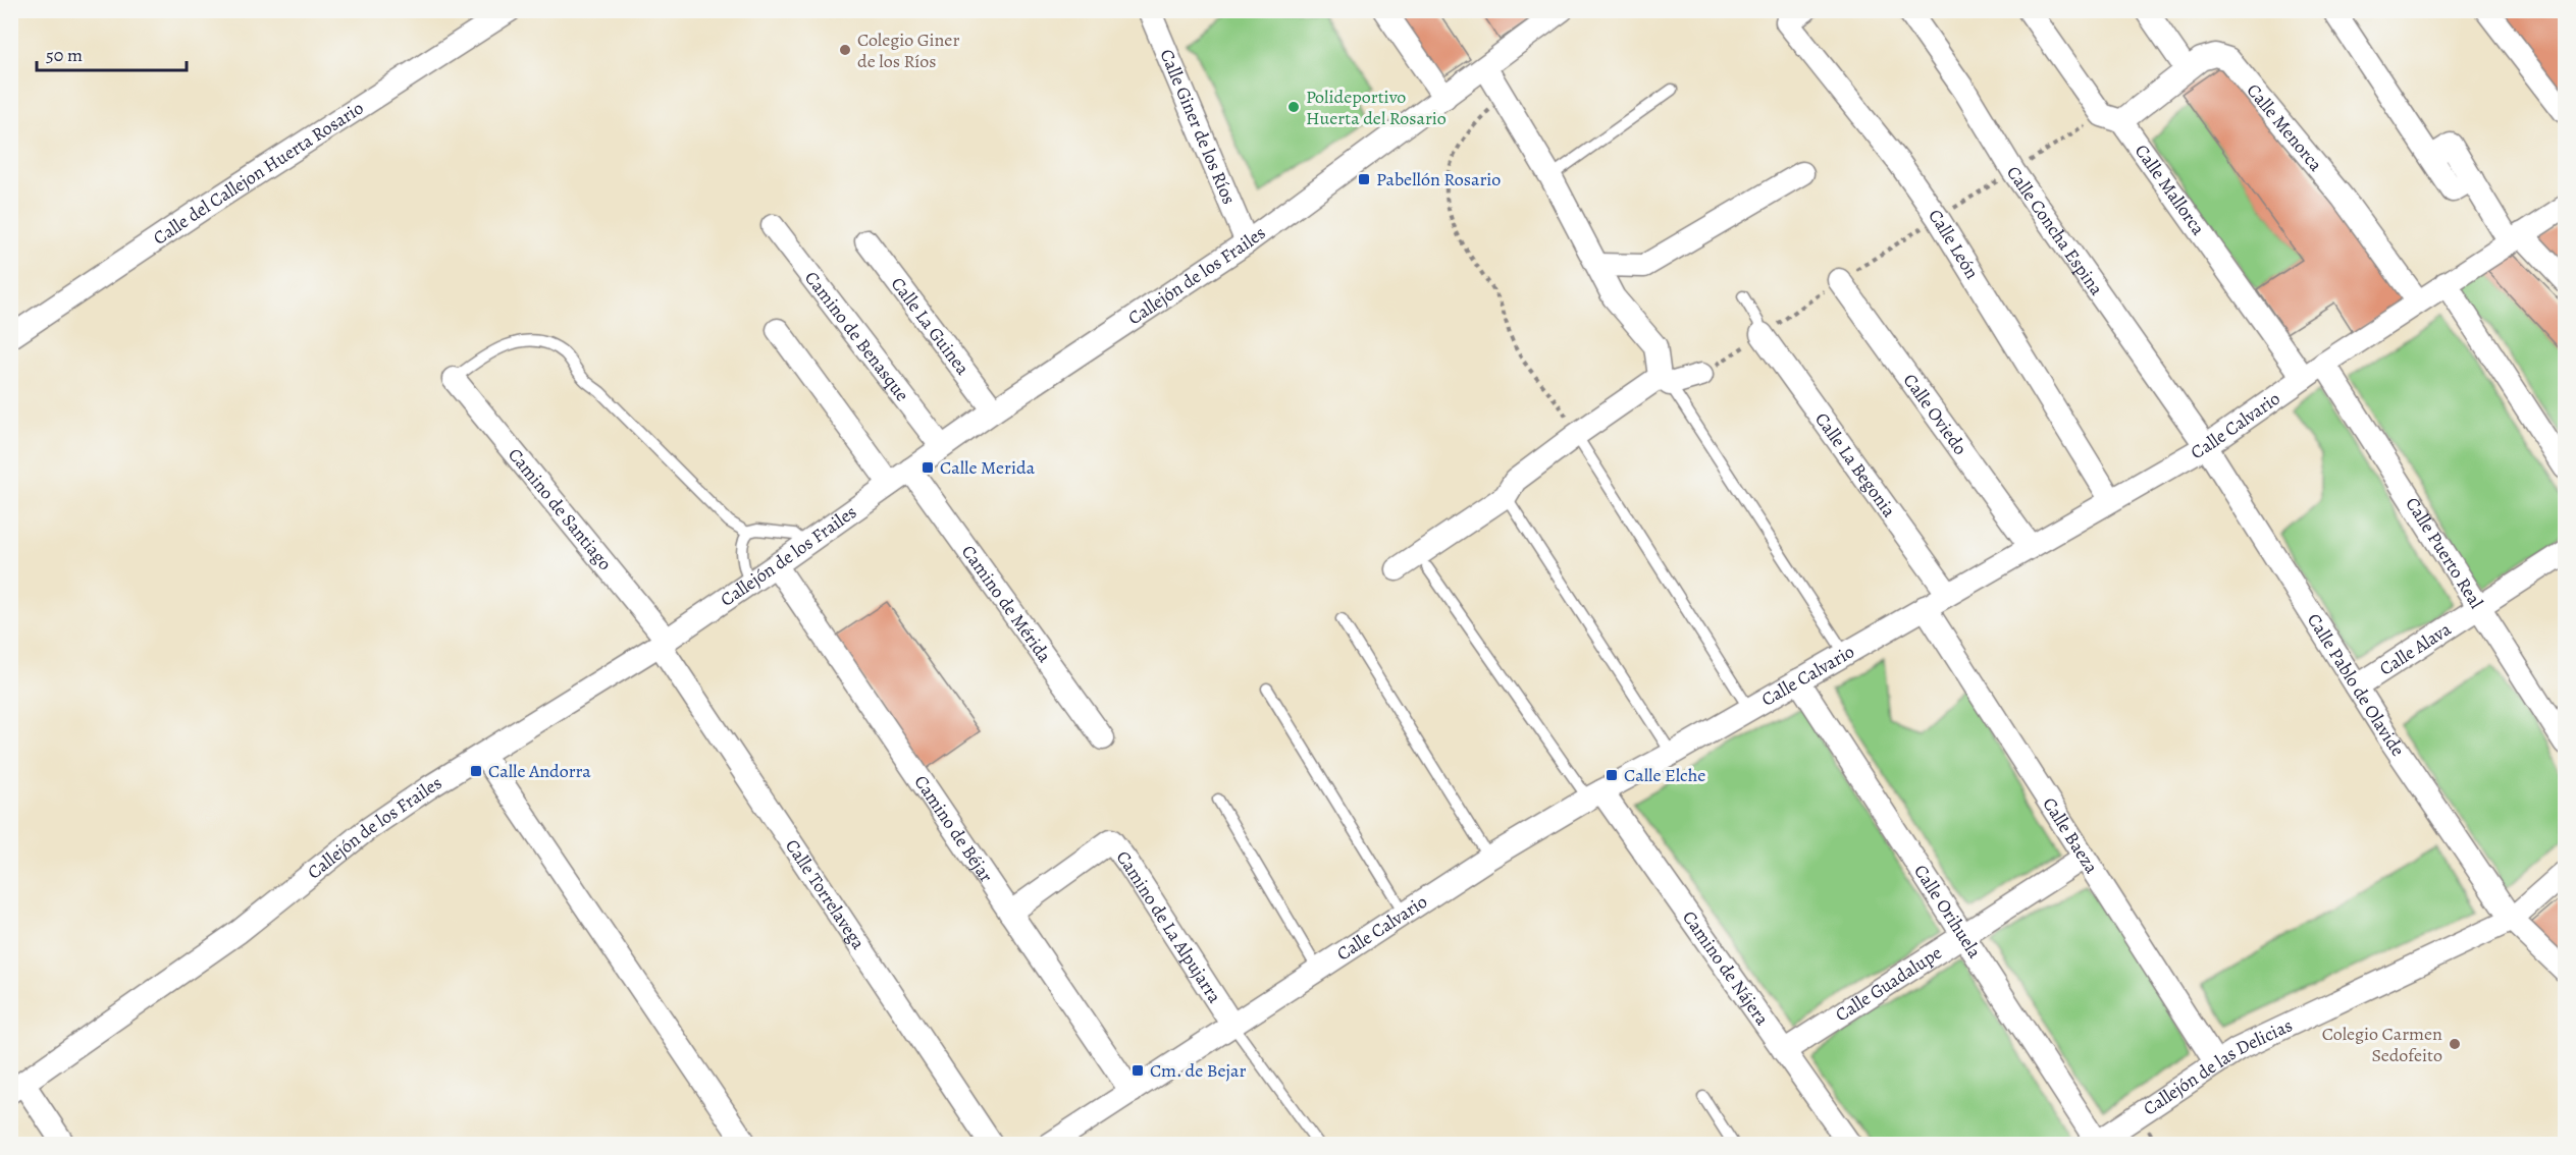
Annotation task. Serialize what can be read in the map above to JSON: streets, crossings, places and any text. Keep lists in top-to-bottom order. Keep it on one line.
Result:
{"streets":{"street":["Calle Giner de los Ríos","Calle Menorca","Calle del Callejon Huerta Rosario","Calle Mallorca","Calle Concha Espina","Calle León","Callejón de los Frailes","Calle La Guinea","Camino de Benasque","Calle Oviedo","Calle Calvario","Calle La Begonia","Camino de Santiago","Calle Puerto Real","Camino de Mérida","Calle Alava","Calle Pablo de Olavide","Camino de Béjar","Calle Baeza","Calle Torrelavega","Calle Orihuela","Camino de La Alpujarra","Camino de Nájera","Calle Guadalupe","Callejón de las Delicias"]},"crossings":[["Calle Giner de los Ríos","Callejón de los Frailes"],["Calle Menorca","Calle Mallorca"],["Calle Menorca","Calle Calvario"],["Calle Mallorca","Calle Calvario"],["Calle Concha Espina","Calle Calvario"],["Calle Concha Espina","Calle Pablo de Olavide"],["Calle León","Calle Calvario"],["Callejón de los Frailes","Calle La Guinea"],["Callejón de los Frailes","Camino de Benasque"],["Callejón de los Frailes","Camino de Santiago"],["Callejón de los Frailes","Camino de Mérida"],["Callejón de los Frailes","Camino de Béjar"],["Callejón de los Frailes","Calle Torrelavega"],["Calle Oviedo","Calle Calvario"],["Calle Calvario","Calle La Begonia"],["Calle Calvario","Calle Puerto Real"],["Calle Calvario","Calle Pablo de Olavide"],["Calle Calvario","Camino de Béjar"],["Calle Calvario","Calle Baeza"],["Calle Calvario","Calle Orihuela"],["Calle Calvario","Camino de La Alpujarra"],["Calle Calvario","Camino de Nájera"],["Camino de Santiago","Calle Torrelavega"],["Calle Puerto Real","Calle Alava"],["Calle Alava","Calle Pablo de Olavide"],["Calle Pablo de Olavide","Callejón de las Delicias"],["Camino de Béjar","Camino de La Alpujarra"],["Calle Baeza","Calle Guadalupe"],["Calle Baeza","Callejón de las Delicias"],["Calle Orihuela","Calle Guadalupe"],["Calle Orihuela","Callejón de las Delicias"],["Camino de Nájera","Calle Guadalupe"]],"places":{"other":["Colegio Giner de los Ríos","Polideportivo Huerta del Rosario","Colegio Carmen Sedofeito"],"transit":["Pabellón Rosario","Calle Merida","Calle Andorra","Calle Elche","Cm. de Bejar"]},"scale_bar":"50 m"}
